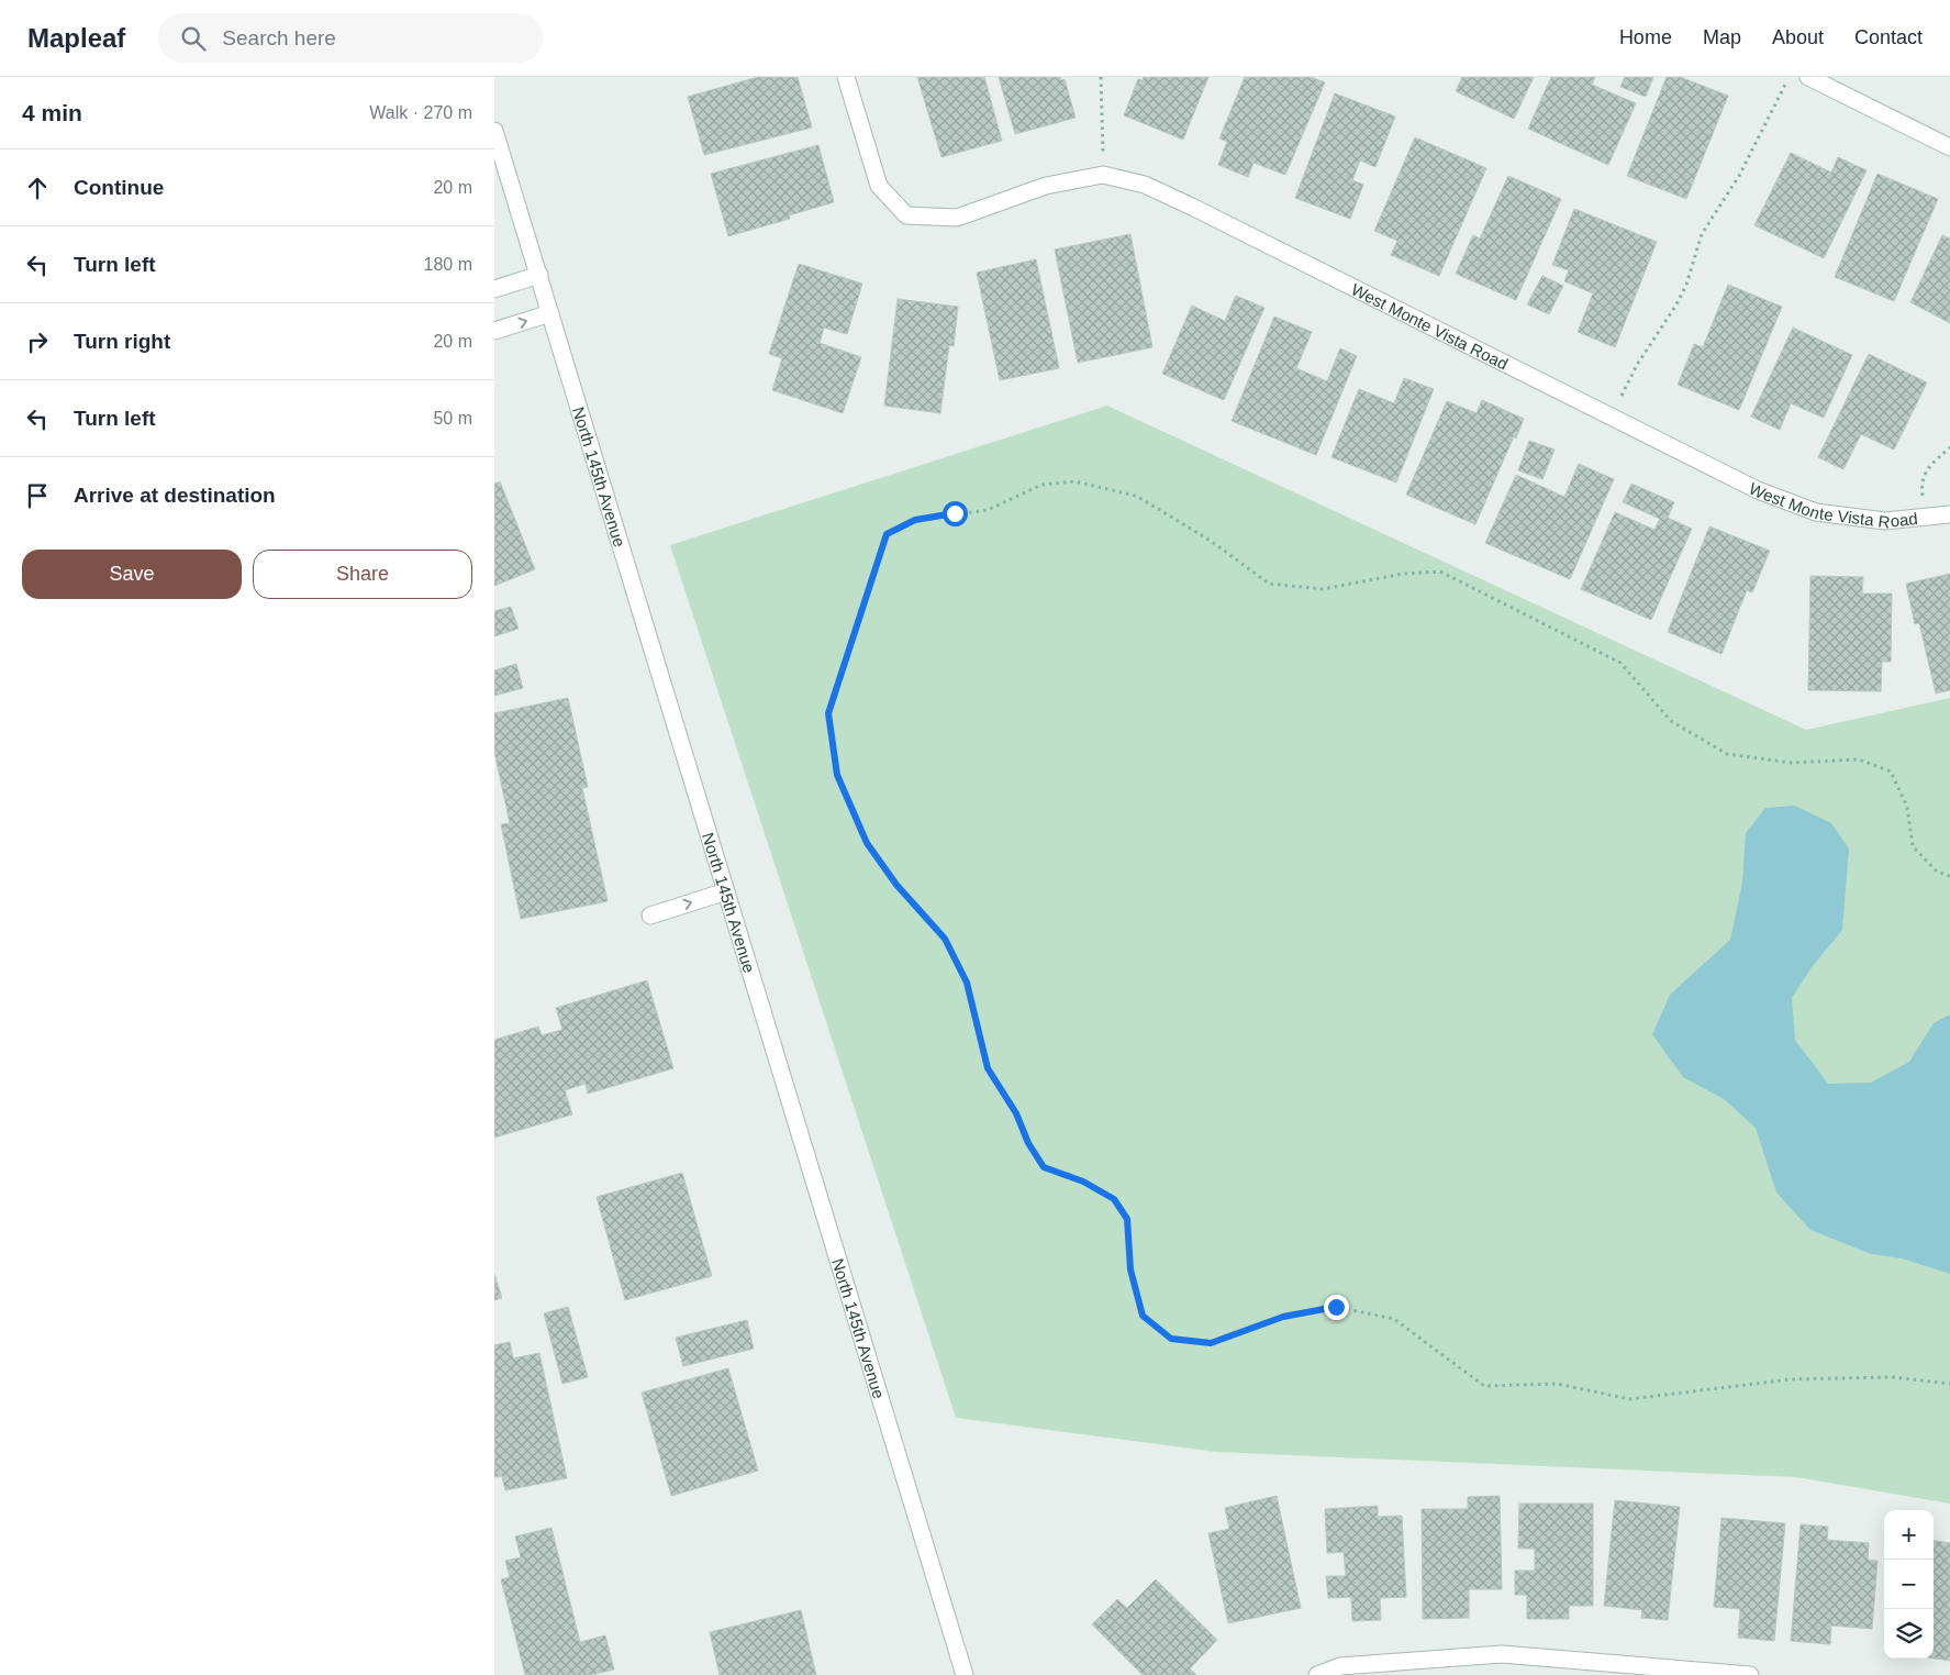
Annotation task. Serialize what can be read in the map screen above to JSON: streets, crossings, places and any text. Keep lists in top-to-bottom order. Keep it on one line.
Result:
{"streets":{"street":["West Monte Vista Road","North 145th Avenue"]},"page":{"header":"Mapleaf","search":"Search here","nav":["Home","Map","About","Contact"],"heading":["4 min","Walk · 270 m"],"list":[["Continue","20 m"],["Turn left","180 m"],["Turn right","20 m"],["Turn left","50 m"],"Arrive at destination"],"buttons":["Save","Share"],"map_buttons":["+","−"]}}
